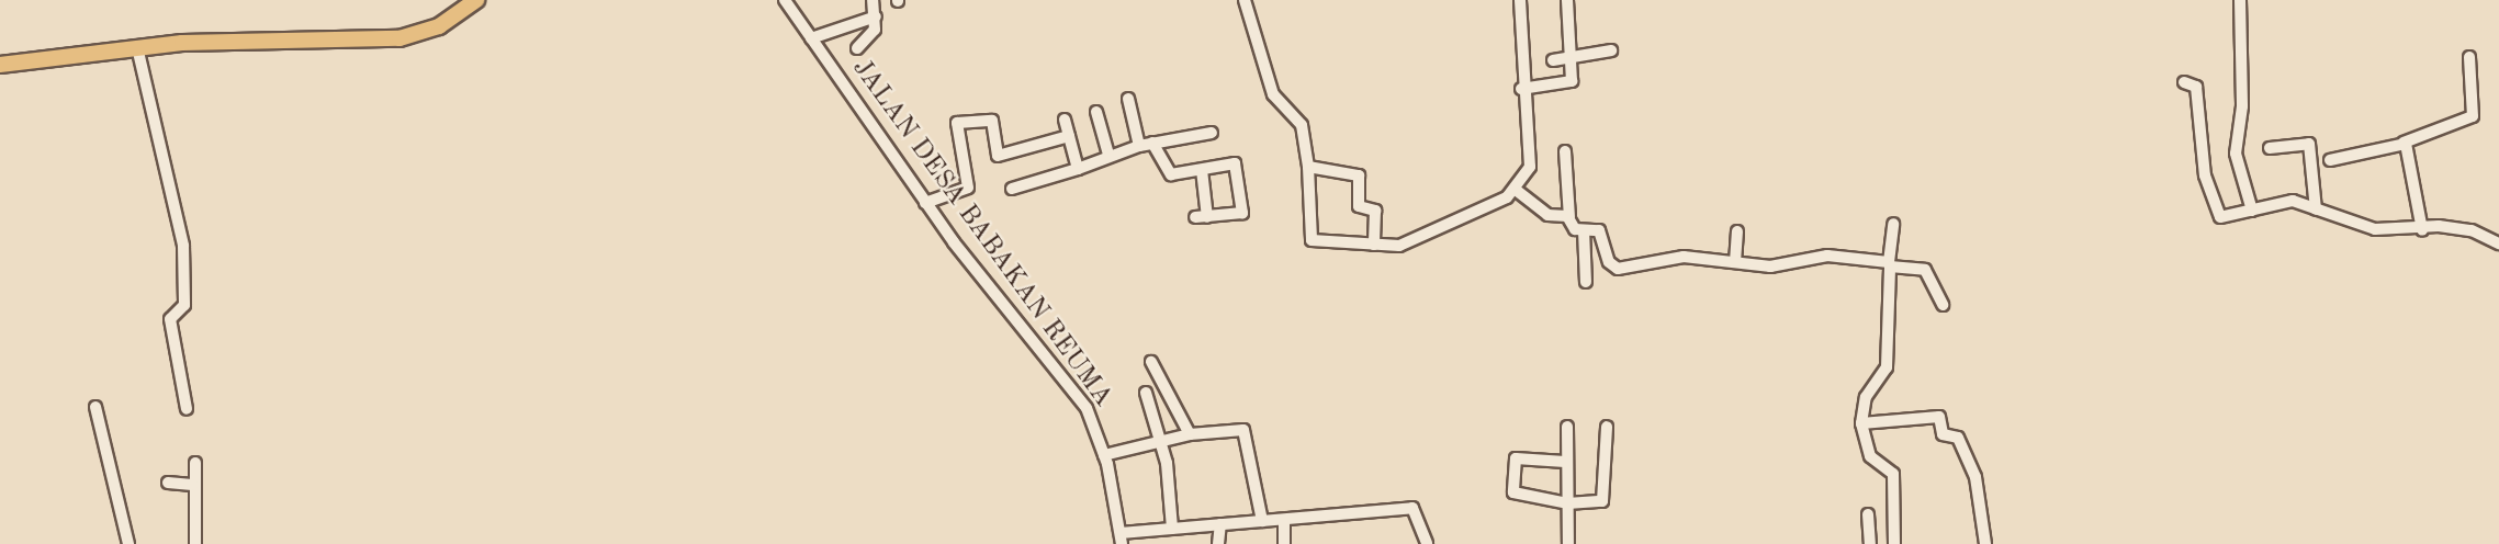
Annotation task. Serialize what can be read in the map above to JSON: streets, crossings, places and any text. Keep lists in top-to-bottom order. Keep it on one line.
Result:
{"streets":{"street":["JALAN DESA BABAKAN REUMA"]}}
